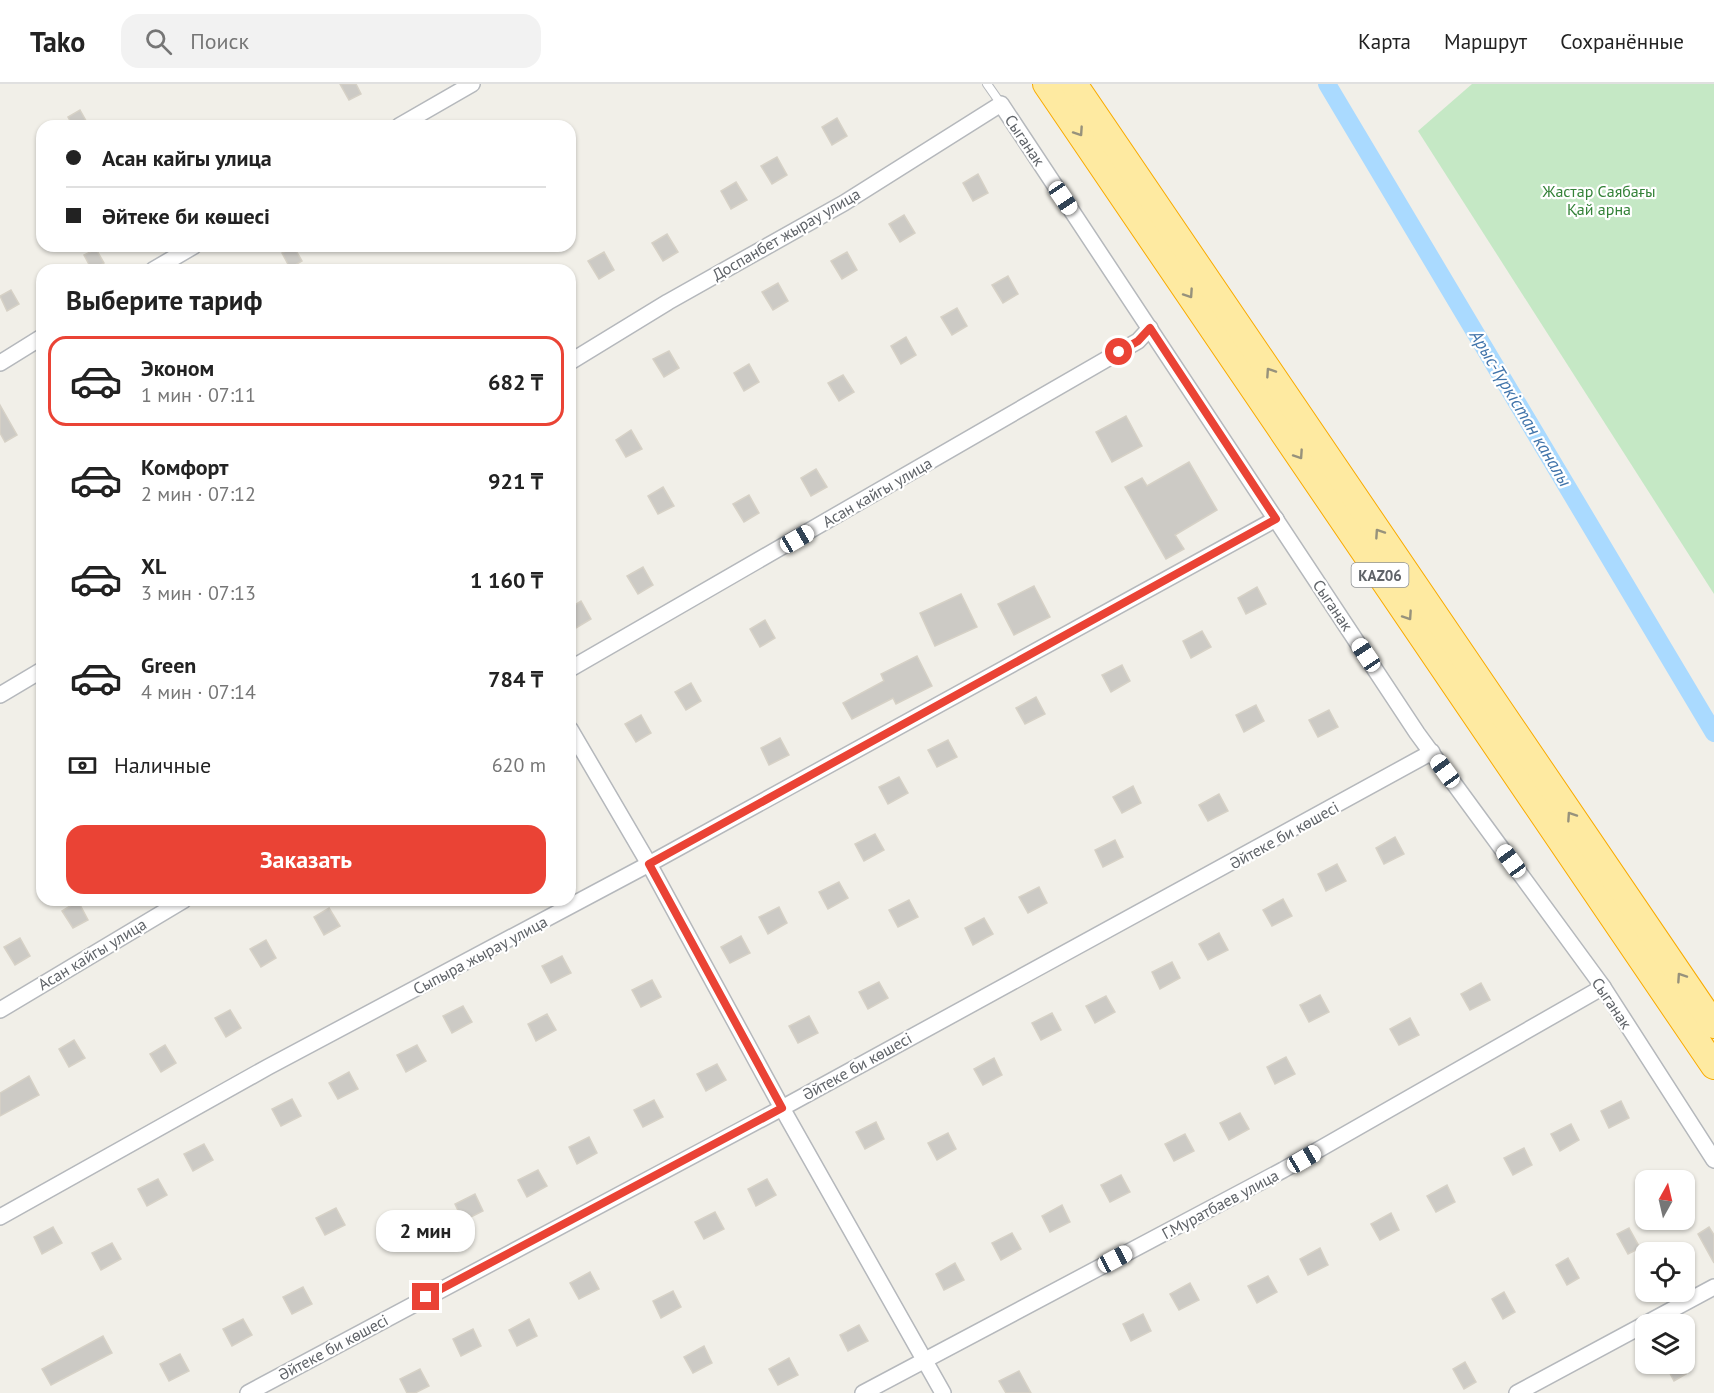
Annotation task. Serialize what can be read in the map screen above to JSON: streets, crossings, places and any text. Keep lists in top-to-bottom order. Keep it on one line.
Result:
{"streets":{"highway":["KАZ06"],"street":["Сыганак","Доспанбет жырау улица","Асан кайгы улица","Әйтеке би көшесі","Сыпыра жырау улица","Г.Муратбаев улица"]},"crossings":[["Сыганак","Доспанбет жырау улица"],["Сыганак","Асан кайгы улица"],["Сыганак","Әйтеке би көшесі"],["Сыганак","Сыпыра жырау улица"],["Сыганак","Г.Муратбаев улица"]],"water":["Арыс-Түркістан каналы"],"parks":["Жастар Саябағы Қай арна"],"north":"top","page":{"header":"Tako","search":"Поиск","nav":["Карта","Маршрут","Сохранённые"],"banner":["Асан кайгы улица","Әйтеке би көшесі"],"heading":"Выберите тариф","list":[{"name":"Эконом","note":"1 мин · 07:11","value":"682 ₸"},{"name":"Комфорт","note":"2 мин · 07:12","value":"921 ₸"},{"name":"XL","note":"3 мин · 07:13","value":"1 160 ₸"},{"name":"Green","note":"4 мин · 07:14","value":"784 ₸"}],"pay":["Наличные","620 m"],"buttons":"Заказать","bubble":"2 мин"}}
